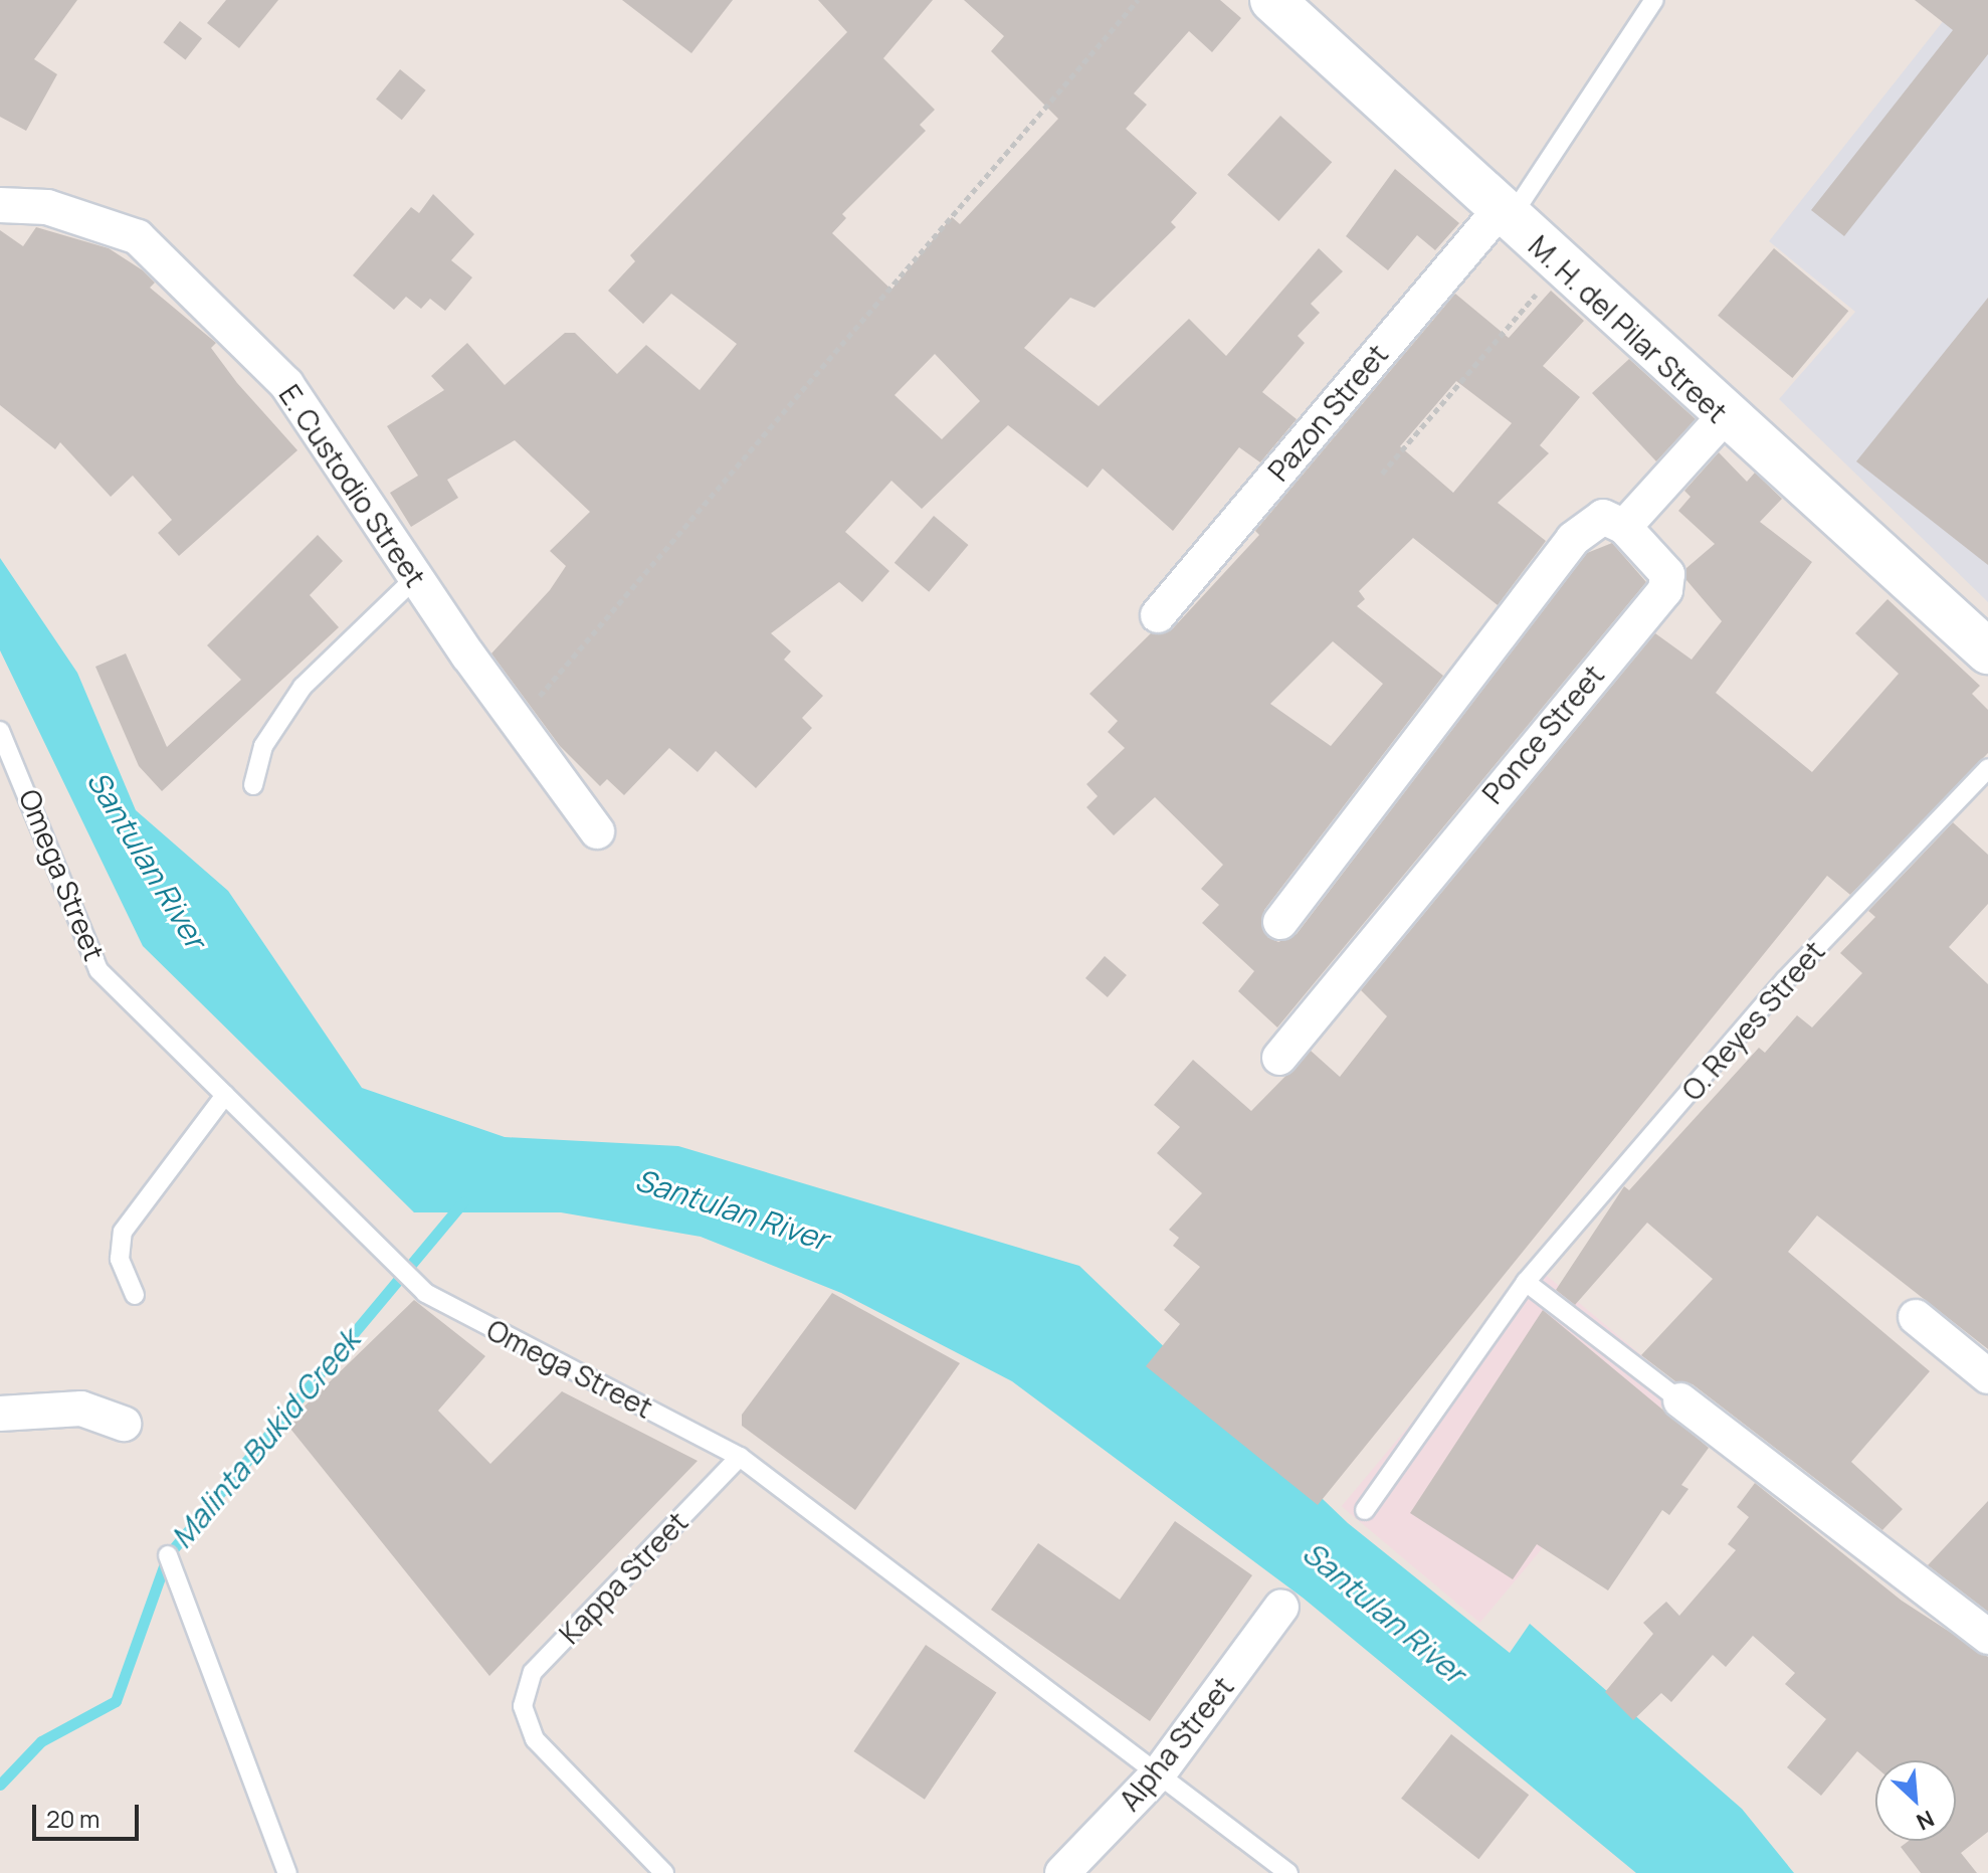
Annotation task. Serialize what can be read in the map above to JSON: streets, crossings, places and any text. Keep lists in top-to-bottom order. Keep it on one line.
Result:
{"streets":{"main road":["M. H. del Pilar Street"],"street":["Pazon Street","E. Custodio Street","Ponce Street","Alpha Street"],"lane":["Omega Street","O. Reyes Street","Kappa Street"]},"crossings":[["M. H. del Pilar Street","Pazon Street"],["Omega Street","Kappa Street"],["Omega Street","Alpha Street"]],"water":["Santulan River","Malinta Bukid Creek"],"scale_bar":"20 m","north":"bottom right"}
